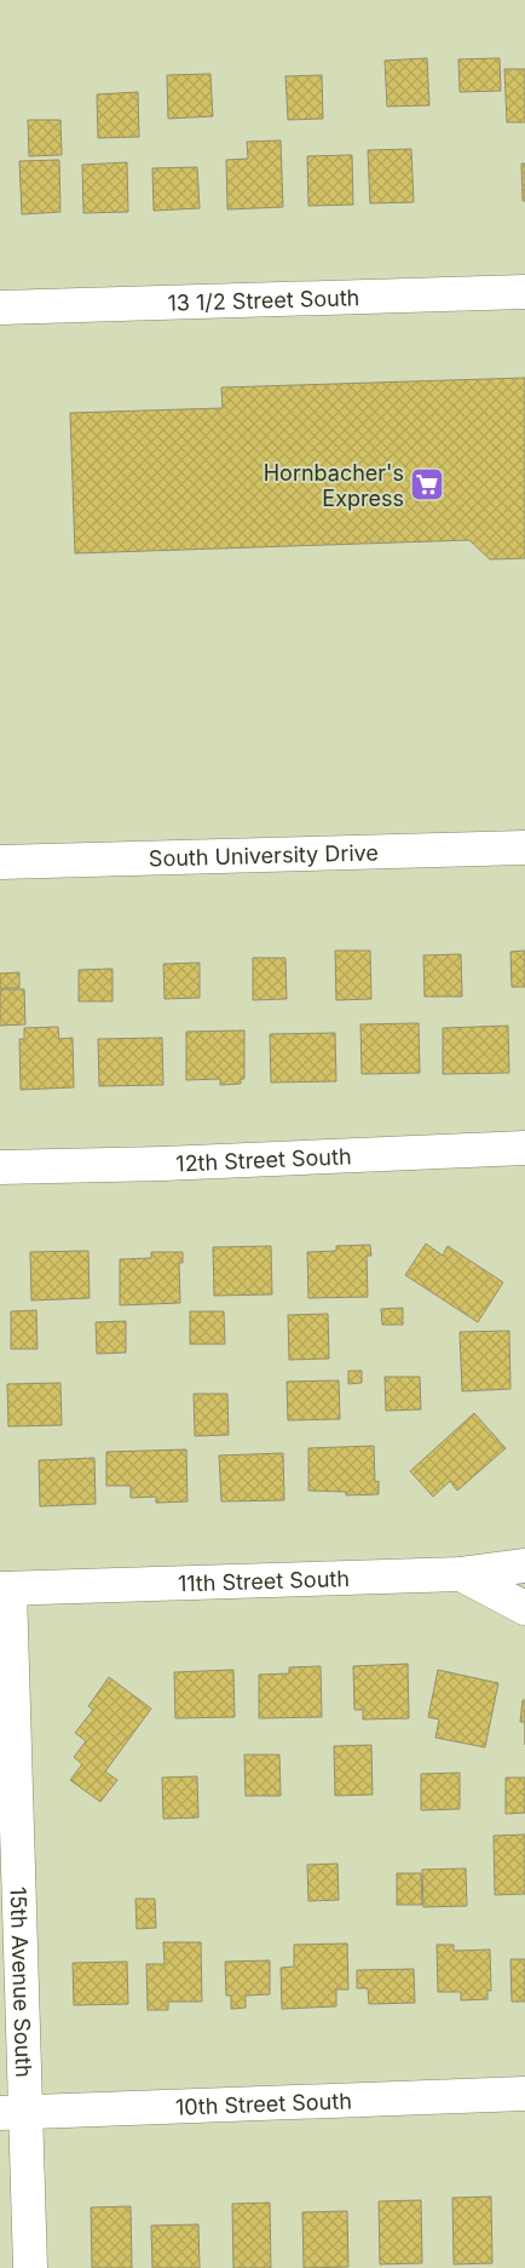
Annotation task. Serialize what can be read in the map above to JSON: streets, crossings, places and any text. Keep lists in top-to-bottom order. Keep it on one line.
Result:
{"streets":{"street":["13 1/2 Street South","South University Drive","12th Street South","11th Street South","15th Avenue South","10th Street South"]},"crossings":[["11th Street South","15th Avenue South"],["15th Avenue South","10th Street South"]],"places":{"supermarket":["Hornbacher's Express"]}}
